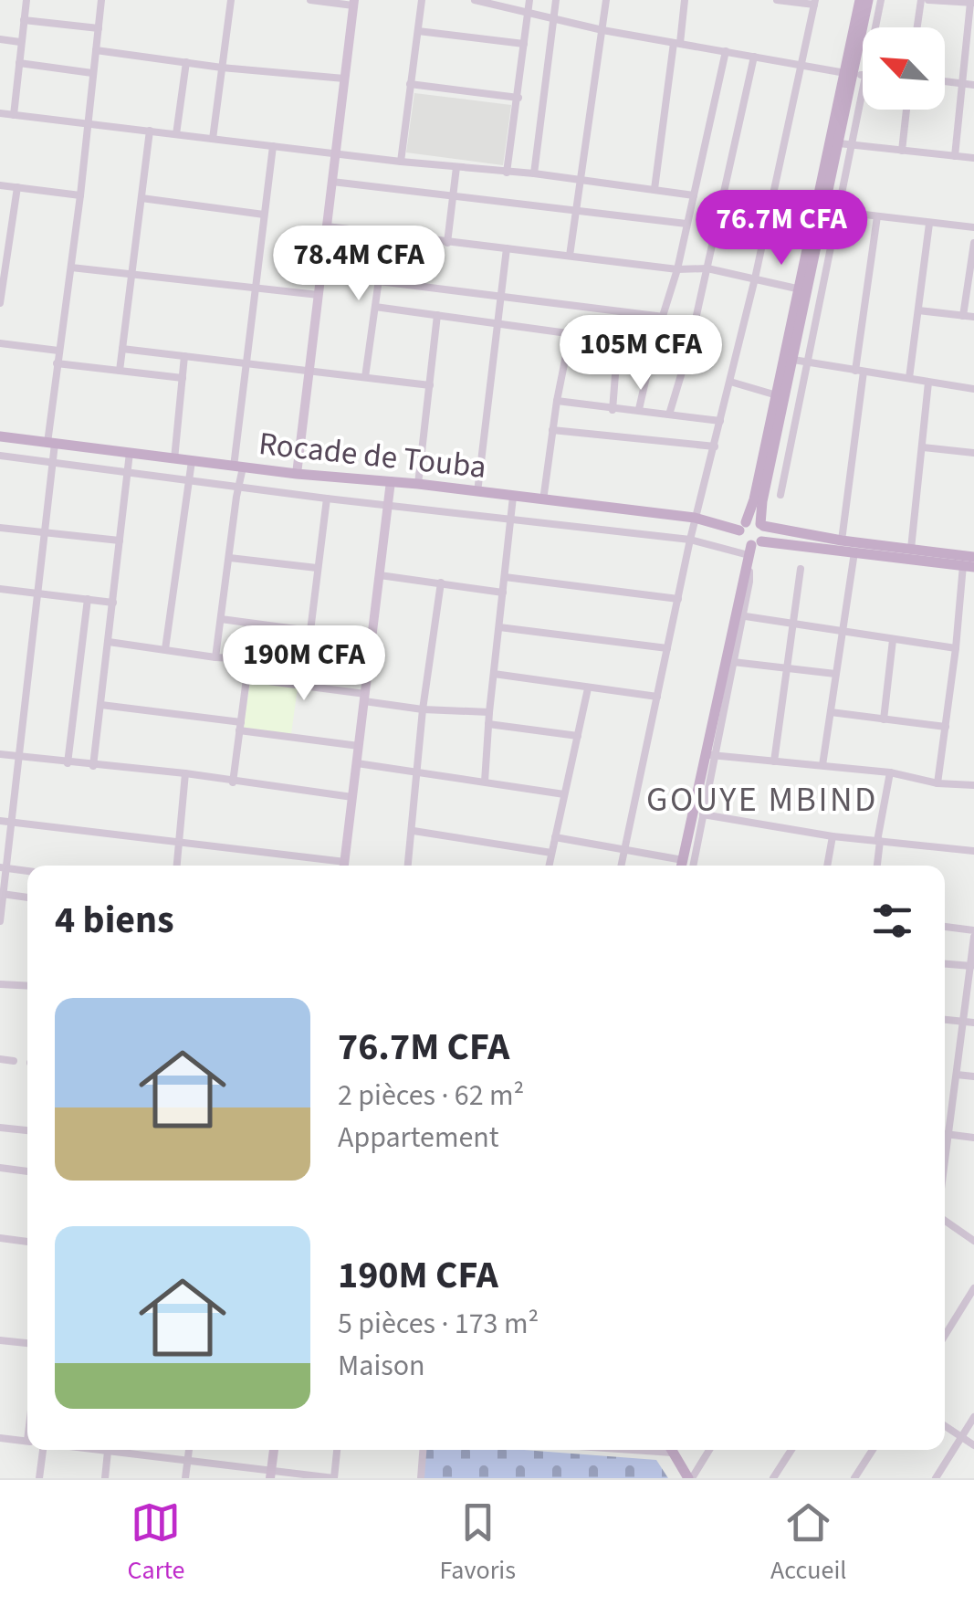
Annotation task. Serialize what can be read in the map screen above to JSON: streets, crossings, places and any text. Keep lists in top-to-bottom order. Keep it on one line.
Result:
{"streets":{"main road":["Rocade de Touba"]},"districts":["GOUYE MBIND"],"north":"top left","page":{"price":["76.7M CFA","78.4M CFA","105M CFA","190M CFA"],"heading":"4 biens","list":[{"name":"76.7M CFA","note":"2 pièces · 62 m² · Appartement"},{"name":"190M CFA","note":"5 pièces · 173 m² · Maison"}],"tabs":["Carte","Favoris","Accueil"]}}
